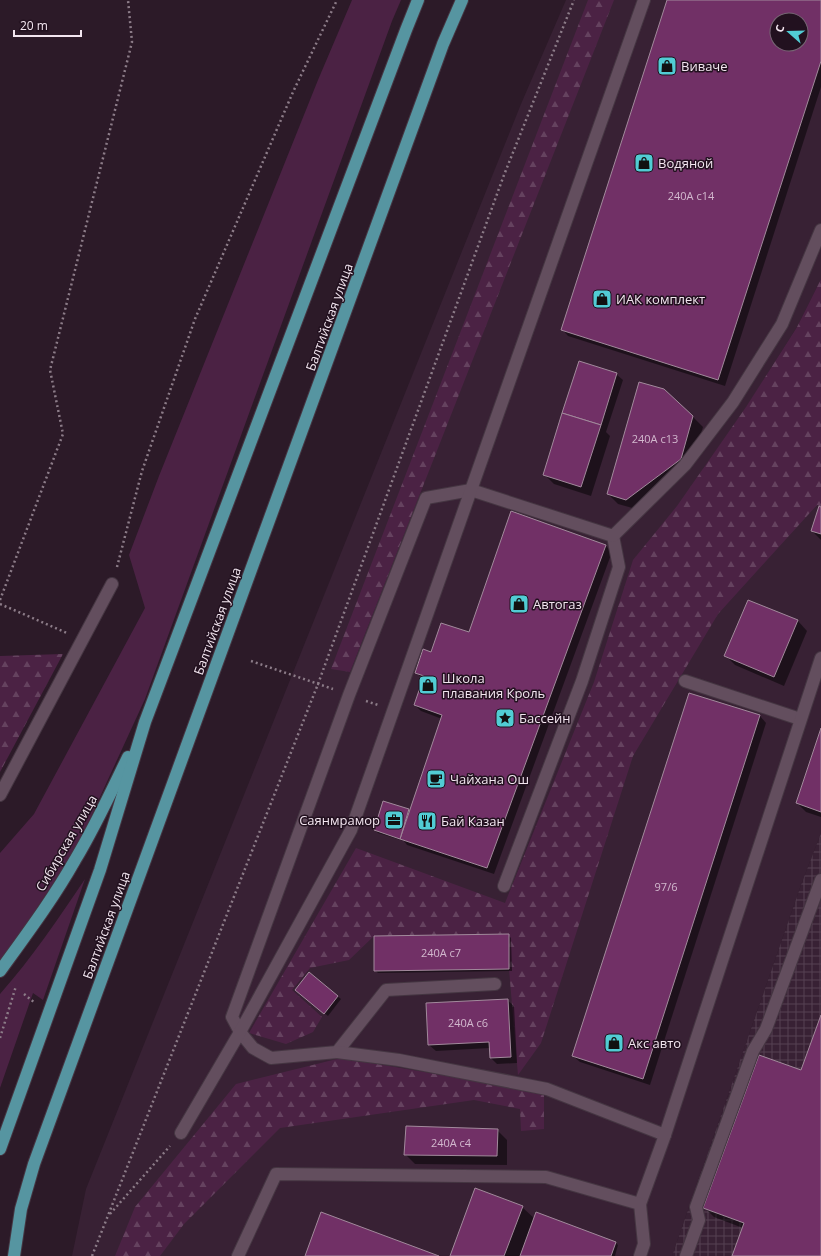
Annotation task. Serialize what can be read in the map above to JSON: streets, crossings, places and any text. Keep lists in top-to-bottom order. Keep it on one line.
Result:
{"streets":{"main road":["Балтийская улица","Сибирская улица"]},"crossings":[["Балтийская улица","Сибирская улица"]],"places":{"shop":["Виваче","Водяной","ИАК комплект","Автогаз","Школа плавания Кроль","Акс авто"],"place":["Бассейн"],"cafe":["Чайхана Ош"],"office":["Саянмрамор"],"restaurant":["Бай Казан"]},"house_numbers":["240А с14","240А с13","97/6","240А с7","240А с6","240А с4"],"scale_bar":"20 m","north":"left"}
